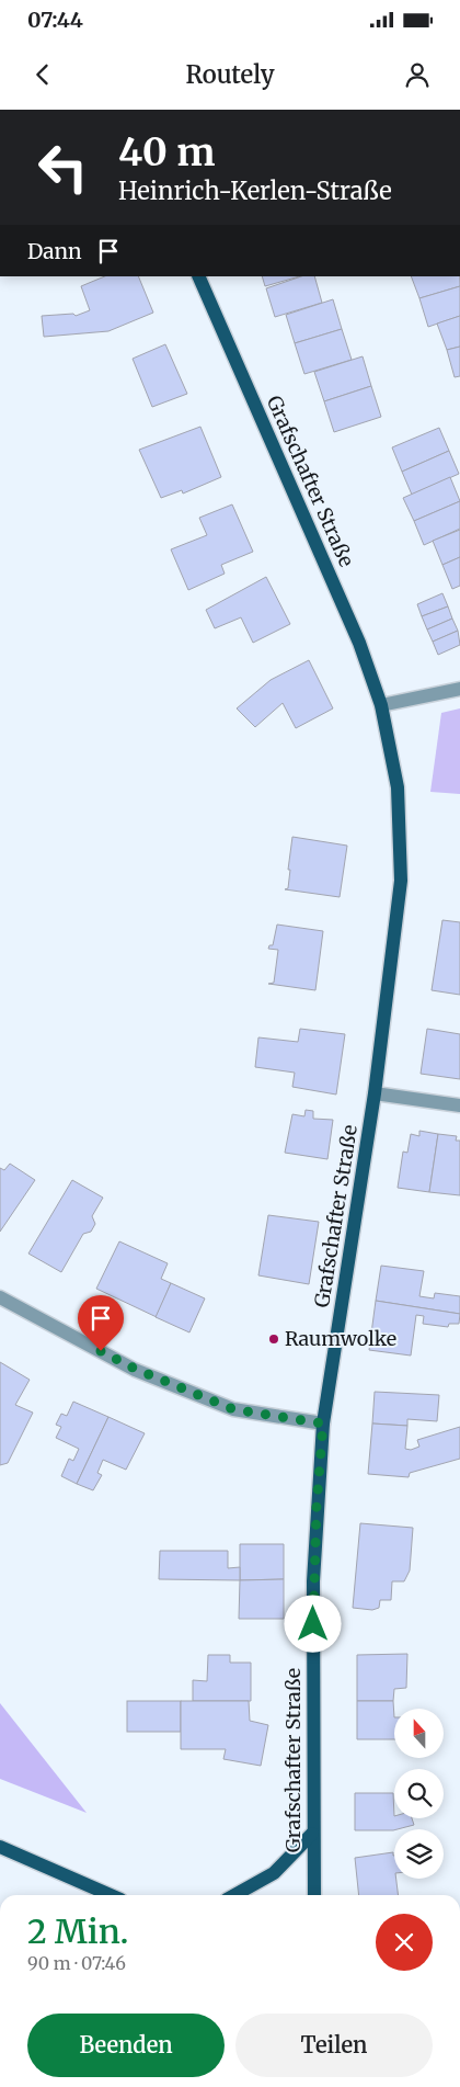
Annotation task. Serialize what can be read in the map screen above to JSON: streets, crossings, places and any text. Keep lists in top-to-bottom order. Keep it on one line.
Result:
{"streets":{"main road":["Grafschafter Straße"]},"places":["Raumwolke"],"north":"top","page":{"status":"07:44","header":"Routely","turn":["40 m","Heinrich-Kerlen-Straße"],"then":"Dann","heading":["2 Min.","90 m · 07:46"],"buttons":["Beenden","Teilen"]}}
